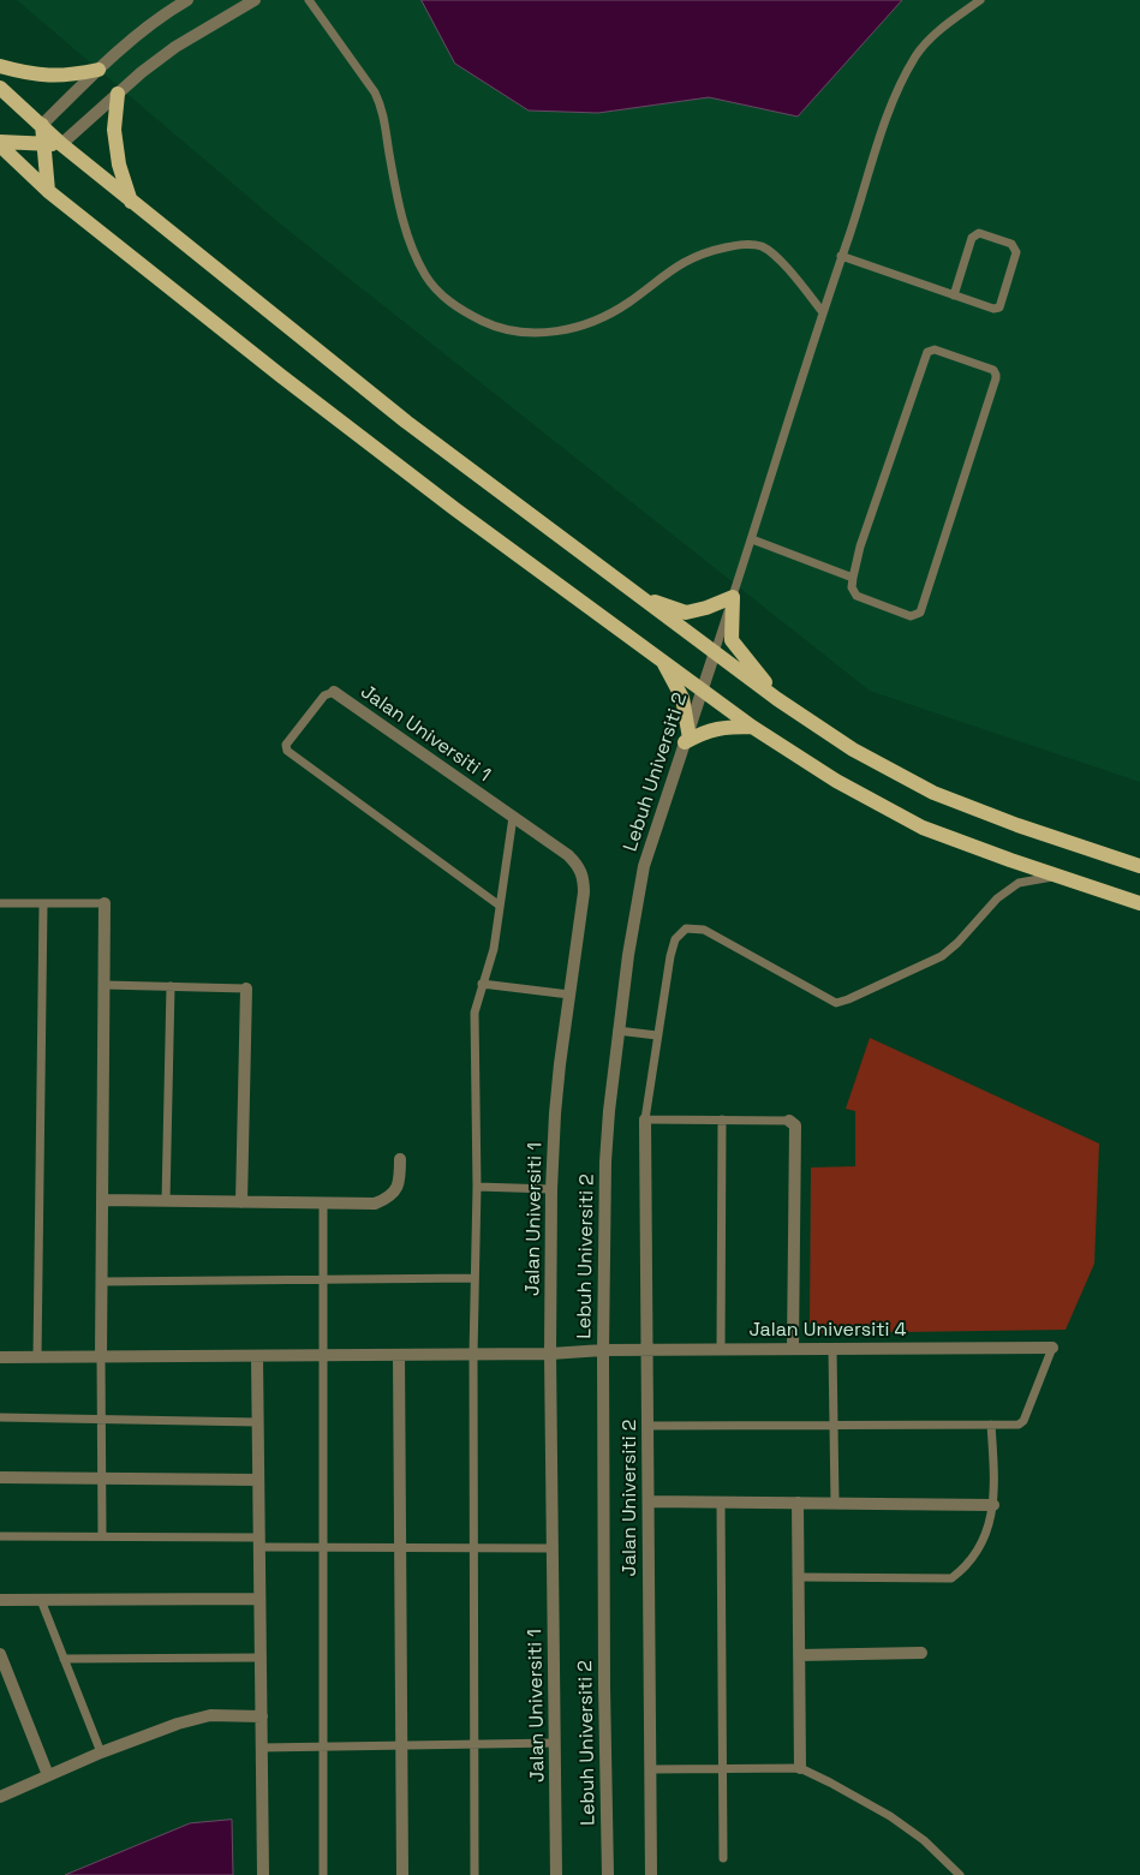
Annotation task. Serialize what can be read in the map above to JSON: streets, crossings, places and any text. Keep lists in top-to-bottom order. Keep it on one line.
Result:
{"streets":{"street":["Jalan Universiti 1","Lebuh Universiti 2","Jalan Universiti 4","Jalan Universiti 2"]},"crossings":[["Jalan Universiti 1","Jalan Universiti 4"],["Lebuh Universiti 2","Jalan Universiti 4"],["Jalan Universiti 4","Jalan Universiti 2"]]}
